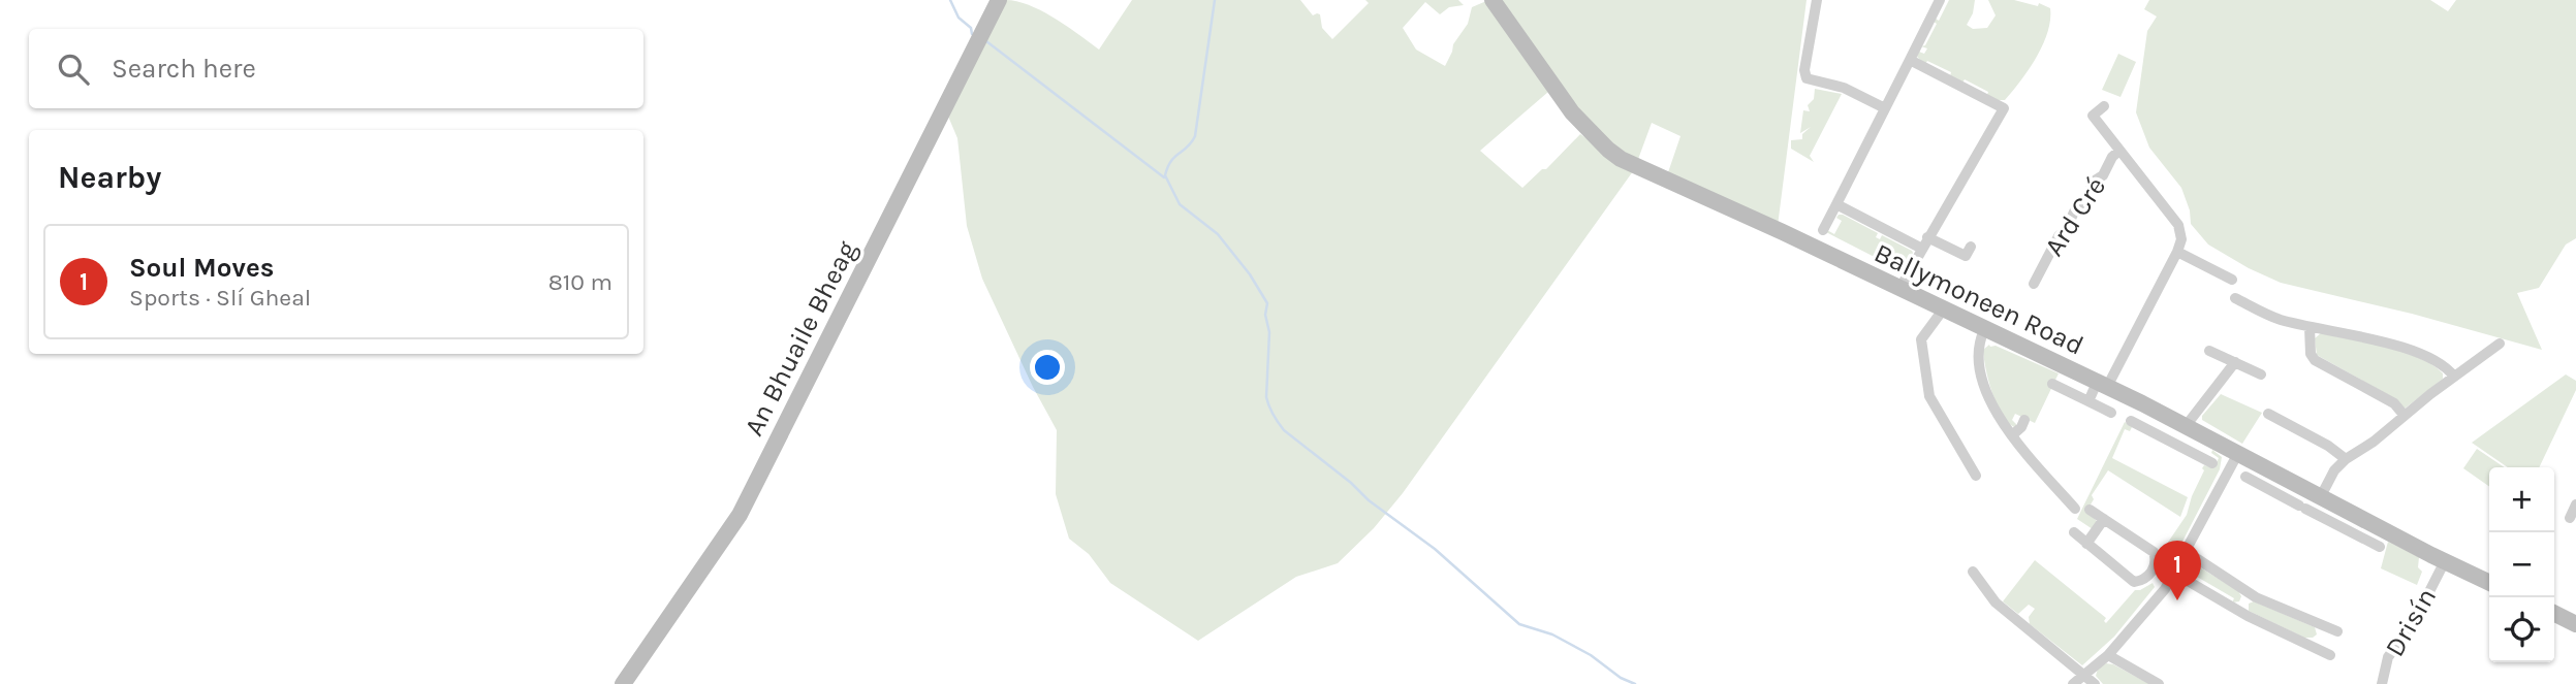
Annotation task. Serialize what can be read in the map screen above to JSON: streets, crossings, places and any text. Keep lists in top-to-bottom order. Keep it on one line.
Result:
{"streets":{"street":["Ard Cré","Ballymoneen Road","An Bhuaile Bheag","Drisín"]},"crossings":[["Ballymoneen Road","Drisín"]],"page":{"search":"Search here","heading":"Nearby","list":[{"mark":"1","name":"Soul Moves","note":"Sports · Slí Gheal","value":"810 m"}],"map_buttons":["+","−"],"pins":"1"}}
